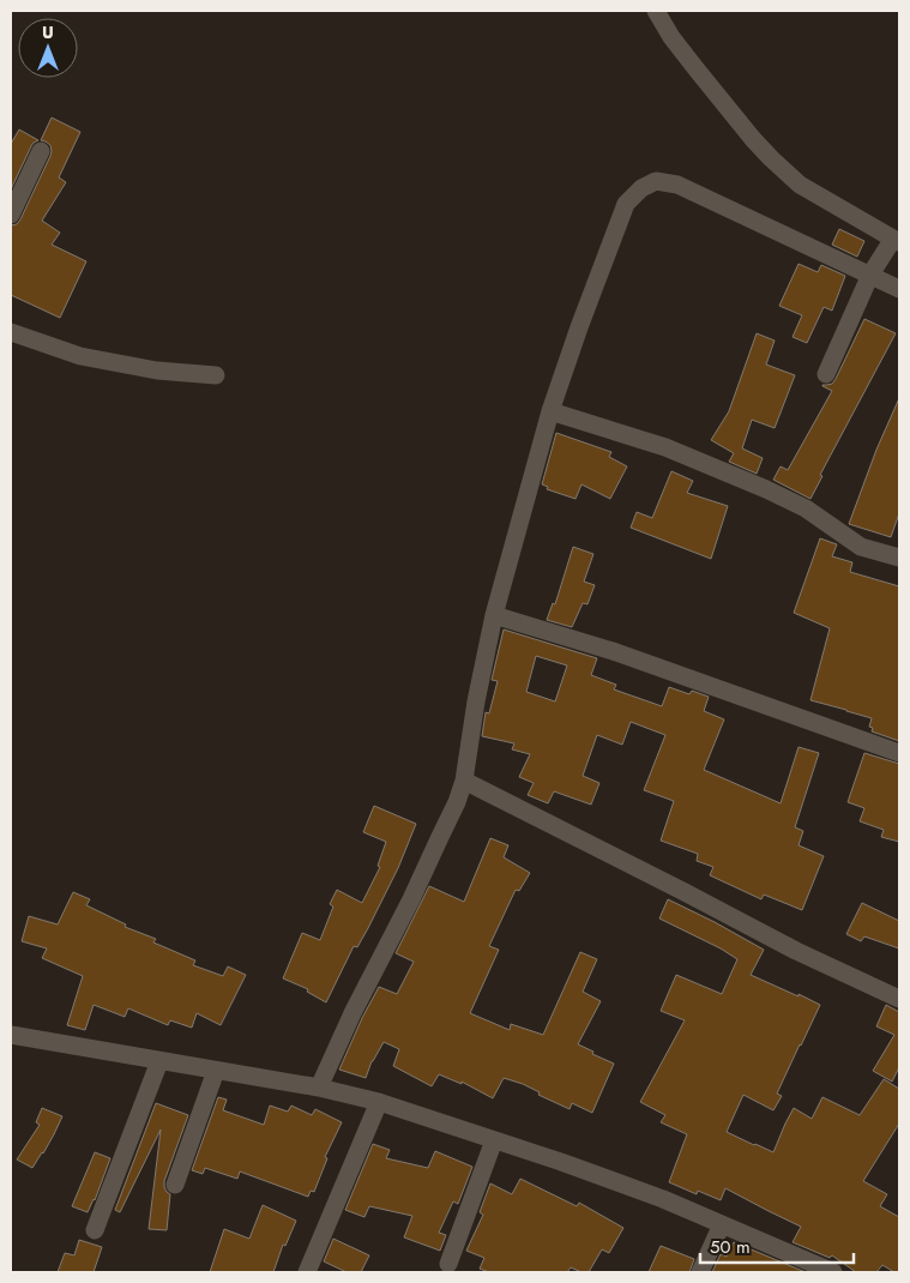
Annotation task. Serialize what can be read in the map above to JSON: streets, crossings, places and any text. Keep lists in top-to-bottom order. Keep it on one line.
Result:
{"scale_bar":"50 m","north":"top"}
